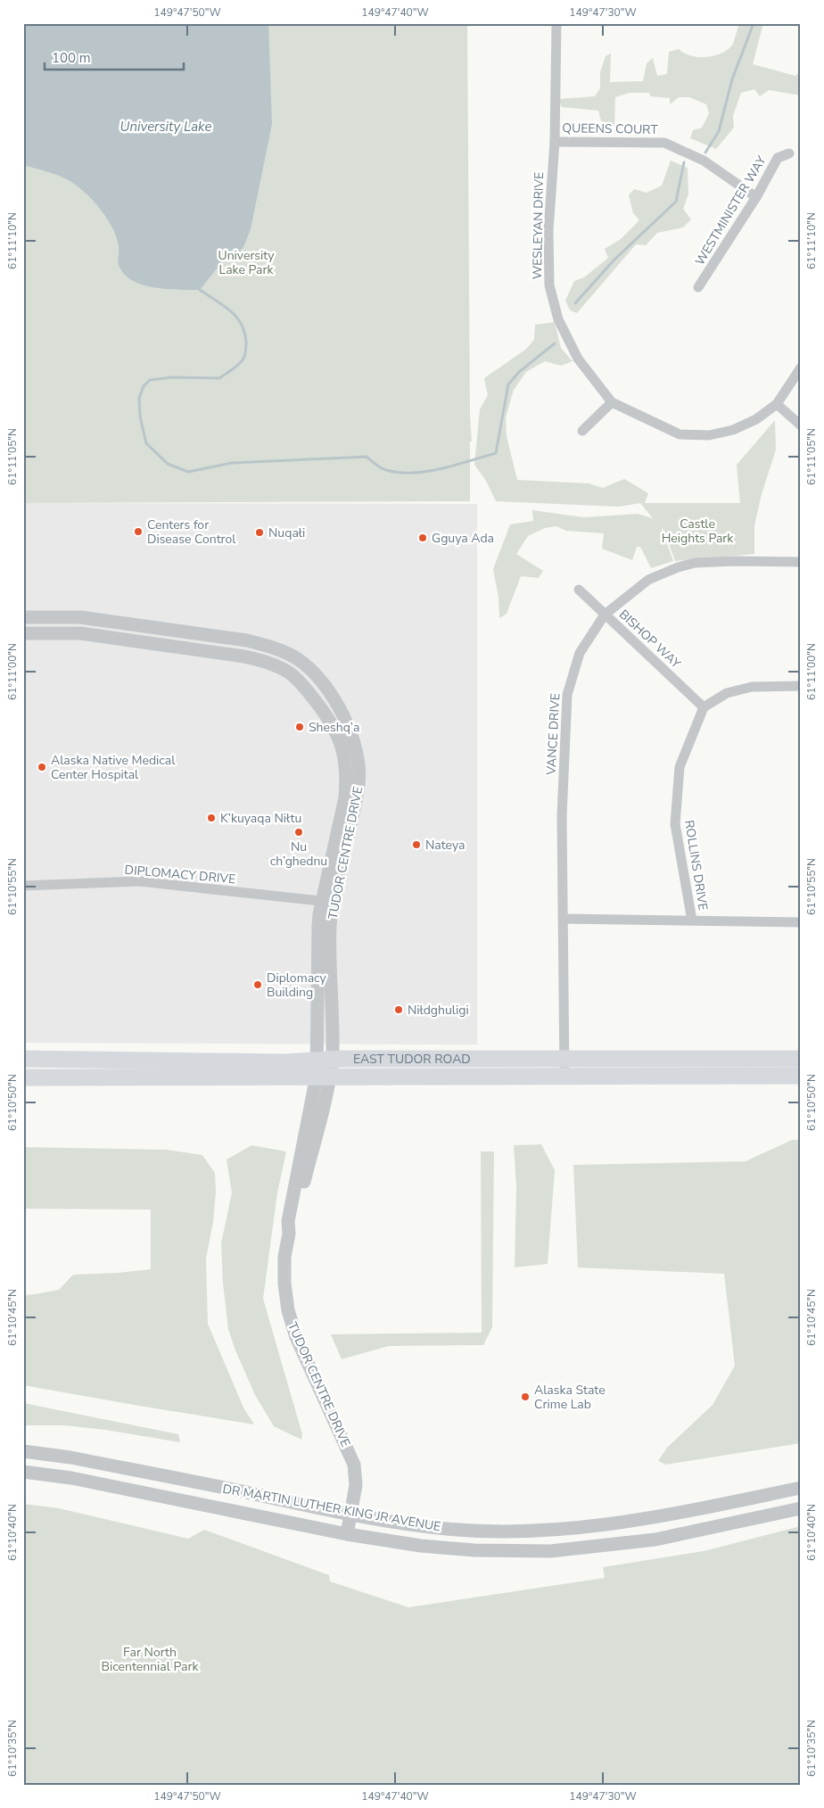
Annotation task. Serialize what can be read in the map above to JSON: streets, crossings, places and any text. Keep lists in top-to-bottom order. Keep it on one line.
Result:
{"streets":{"main road":["EAST TUDOR ROAD"],"street":["QUEENS COURT","WESTMINISTER WAY","WESLEYAN DRIVE","BISHOP WAY","VANCE DRIVE","TUDOR CENTRE DRIVE","ROLLINS DRIVE","DIPLOMACY DRIVE","DR MARTIN LUTHER KING JR AVENUE"]},"crossings":[["QUEENS COURT","WESTMINISTER WAY"],["QUEENS COURT","WESLEYAN DRIVE"],["BISHOP WAY","VANCE DRIVE"],["BISHOP WAY","ROLLINS DRIVE"],["VANCE DRIVE","EAST TUDOR ROAD"],["TUDOR CENTRE DRIVE","DIPLOMACY DRIVE"],["TUDOR CENTRE DRIVE","EAST TUDOR ROAD"],["TUDOR CENTRE DRIVE","DR MARTIN LUTHER KING JR AVENUE"]],"water":["University Lake"],"parks":["University Lake Park","Castle Heights Park","Far North Bicentennial Park"],"places":["Centers for Disease Control","Nuqałi","Gguya Ada","Sheshq’a","Alaska Native Medical Center Hospital","K’kuyaqa Niłtu","Nu ch’ghednu","Nateya","Diplomacy Building","Niłdghuligi","Alaska State Crime Lab"],"scale_bar":"100 m","coordinates":["149°47'50\"W","149°47'40\"W","149°47'30\"W","61°11'10\"N","61°11'05\"N","61°11'00\"N","61°10'55\"N","61°10'50\"N","61°10'45\"N","61°10'40\"N","61°10'35\"N"]}
